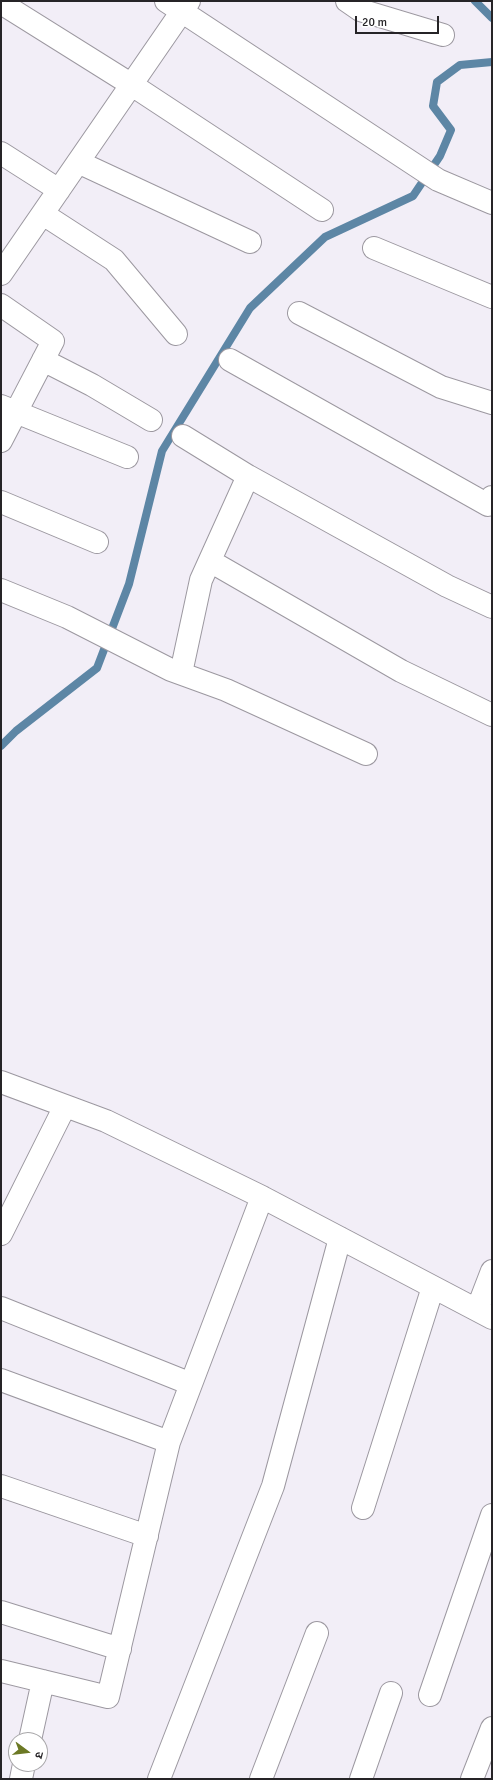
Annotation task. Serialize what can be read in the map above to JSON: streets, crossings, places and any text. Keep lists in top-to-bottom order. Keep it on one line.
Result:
{"scale_bar":"20 m","north":"right"}
